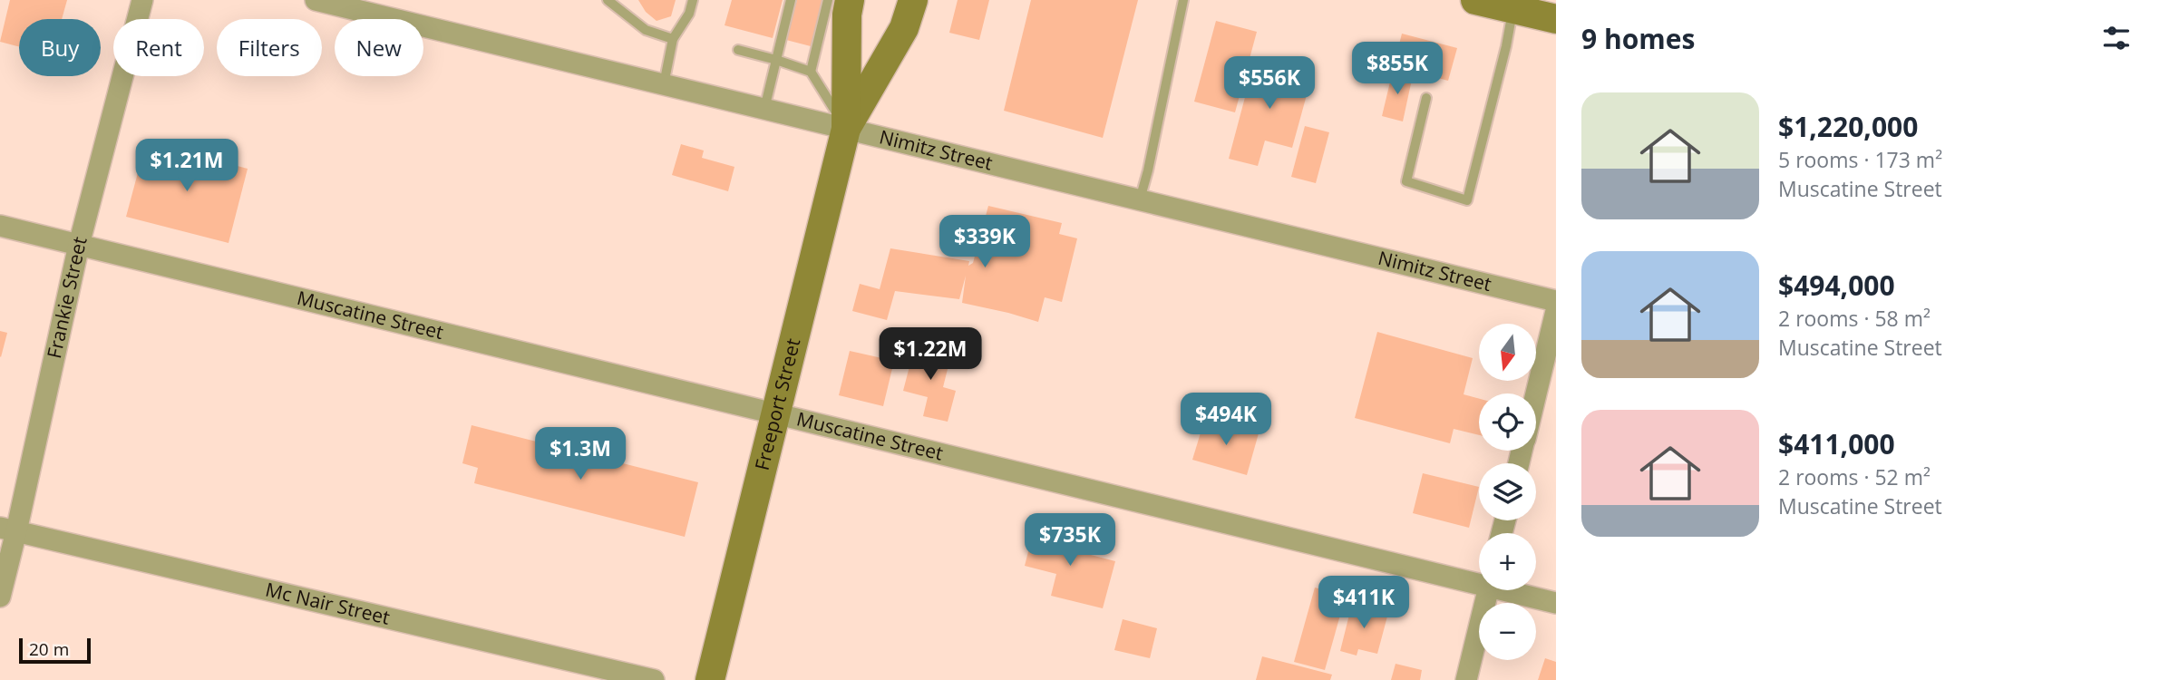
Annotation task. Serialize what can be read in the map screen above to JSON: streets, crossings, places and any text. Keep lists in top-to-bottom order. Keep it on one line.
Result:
{"streets":{"main road":["Freeport Street"],"street":["Nimitz Street","Frankie Street","Muscatine Street","Mc Nair Street"]},"crossings":[["Nimitz Street","Freeport Street"],["Frankie Street","Muscatine Street"],["Frankie Street","Mc Nair Street"],["Muscatine Street","Freeport Street"]],"scale_bar":"20 m","north":"bottom","page":{"heading":"9 homes","chip":["Buy","Rent","Filters","New"],"price":["$855K","$556K","$1.21M","$339K","$1.22M","$494K","$1.3M","$735K","$411K"],"list":[{"name":"$1,220,000","note":"5 rooms · 173 m² · Muscatine Street"},{"name":"$494,000","note":"2 rooms · 58 m² · Muscatine Street"},{"name":"$411,000","note":"2 rooms · 52 m² · Muscatine Street"}],"map_buttons":["+","−"],"scale":"20 m"}}
